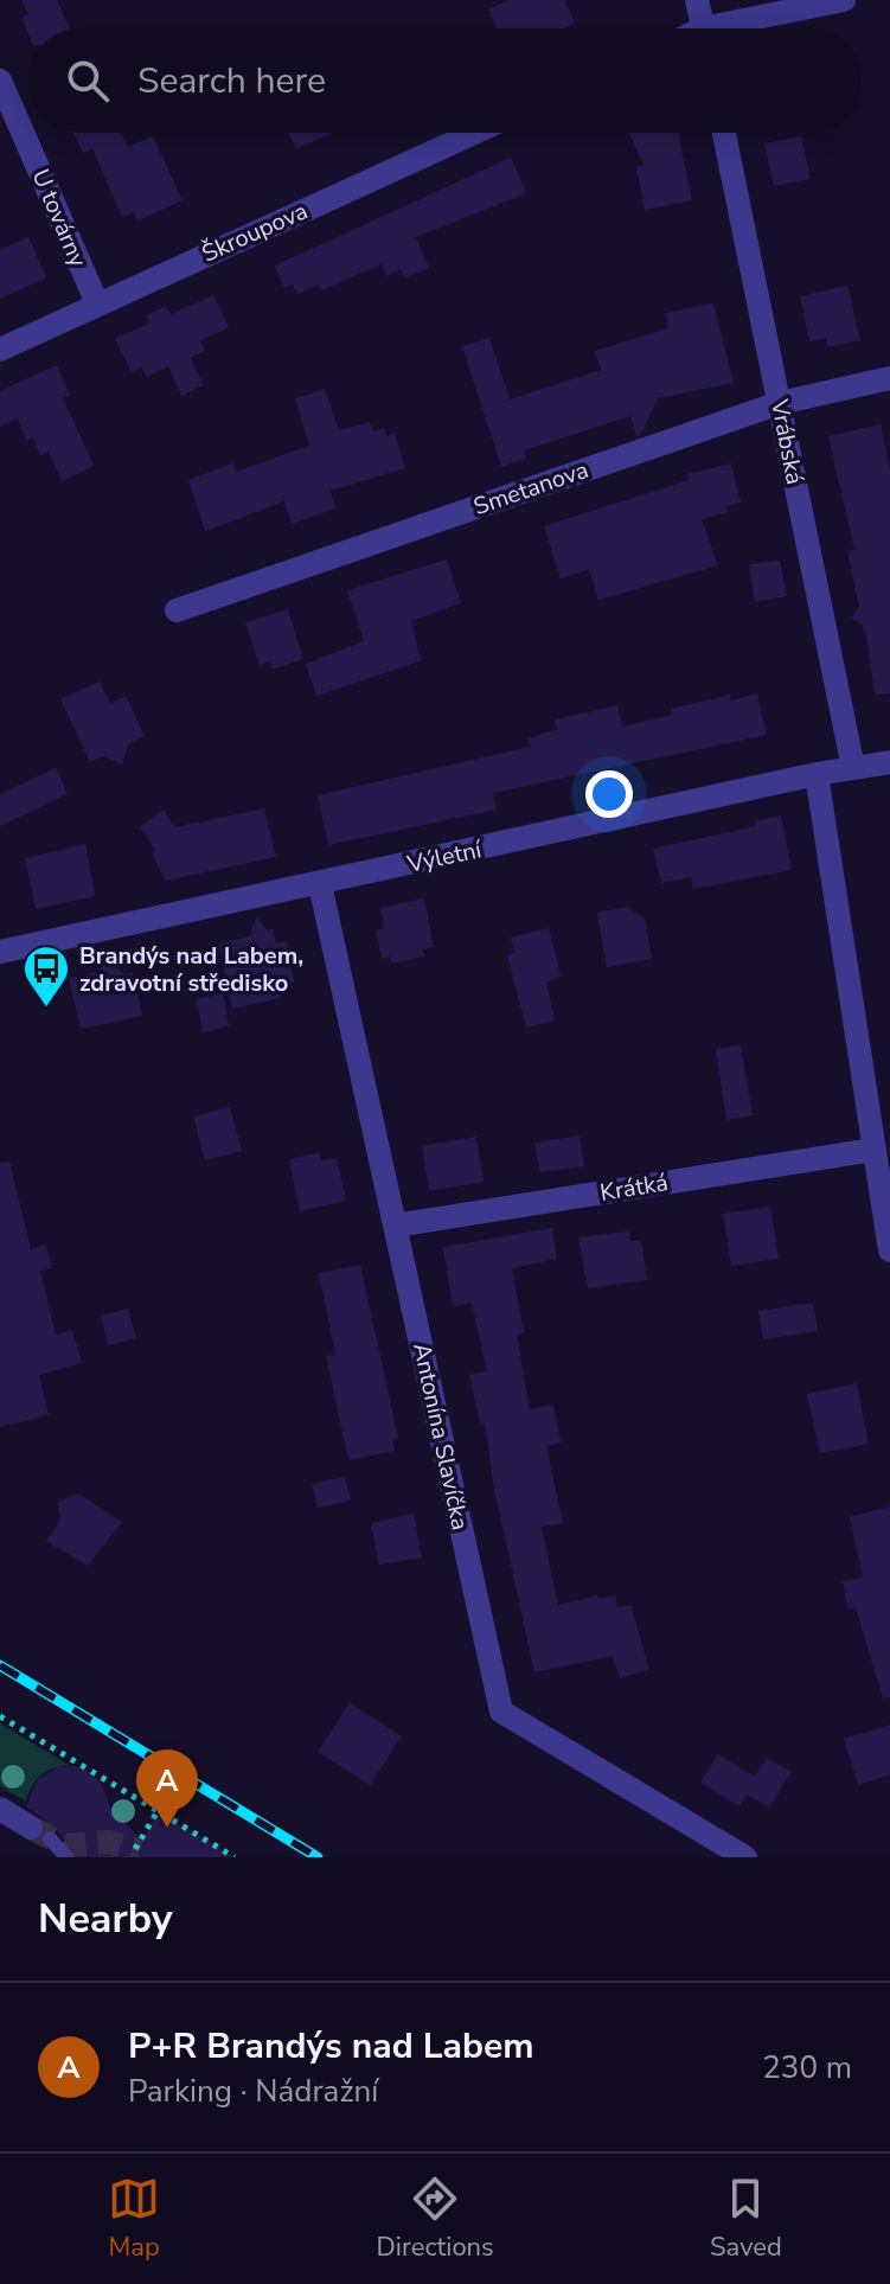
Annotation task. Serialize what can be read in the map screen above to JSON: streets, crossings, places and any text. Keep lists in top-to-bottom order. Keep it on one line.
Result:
{"streets":{"street":["U továrny","Škroupova","Vrábská","Smetanova","Výletní","Krátká","Antonína Slavíčka"]},"crossings":[["U továrny","Škroupova"],["Vrábská","Smetanova"],["Vrábská","Výletní"],["Výletní","Antonína Slavíčka"],["Krátká","Antonína Slavíčka"]],"places":{"bus stop":["Brandýs nad Labem, zdravotní středisko"]},"page":{"search":"Search here","pins":"A","heading":"Nearby","list":[{"mark":"A","name":"P+R Brandýs nad Labem","note":"Parking · Nádražní","value":"230 m"}],"nav":["Map","Directions","Saved"]}}
